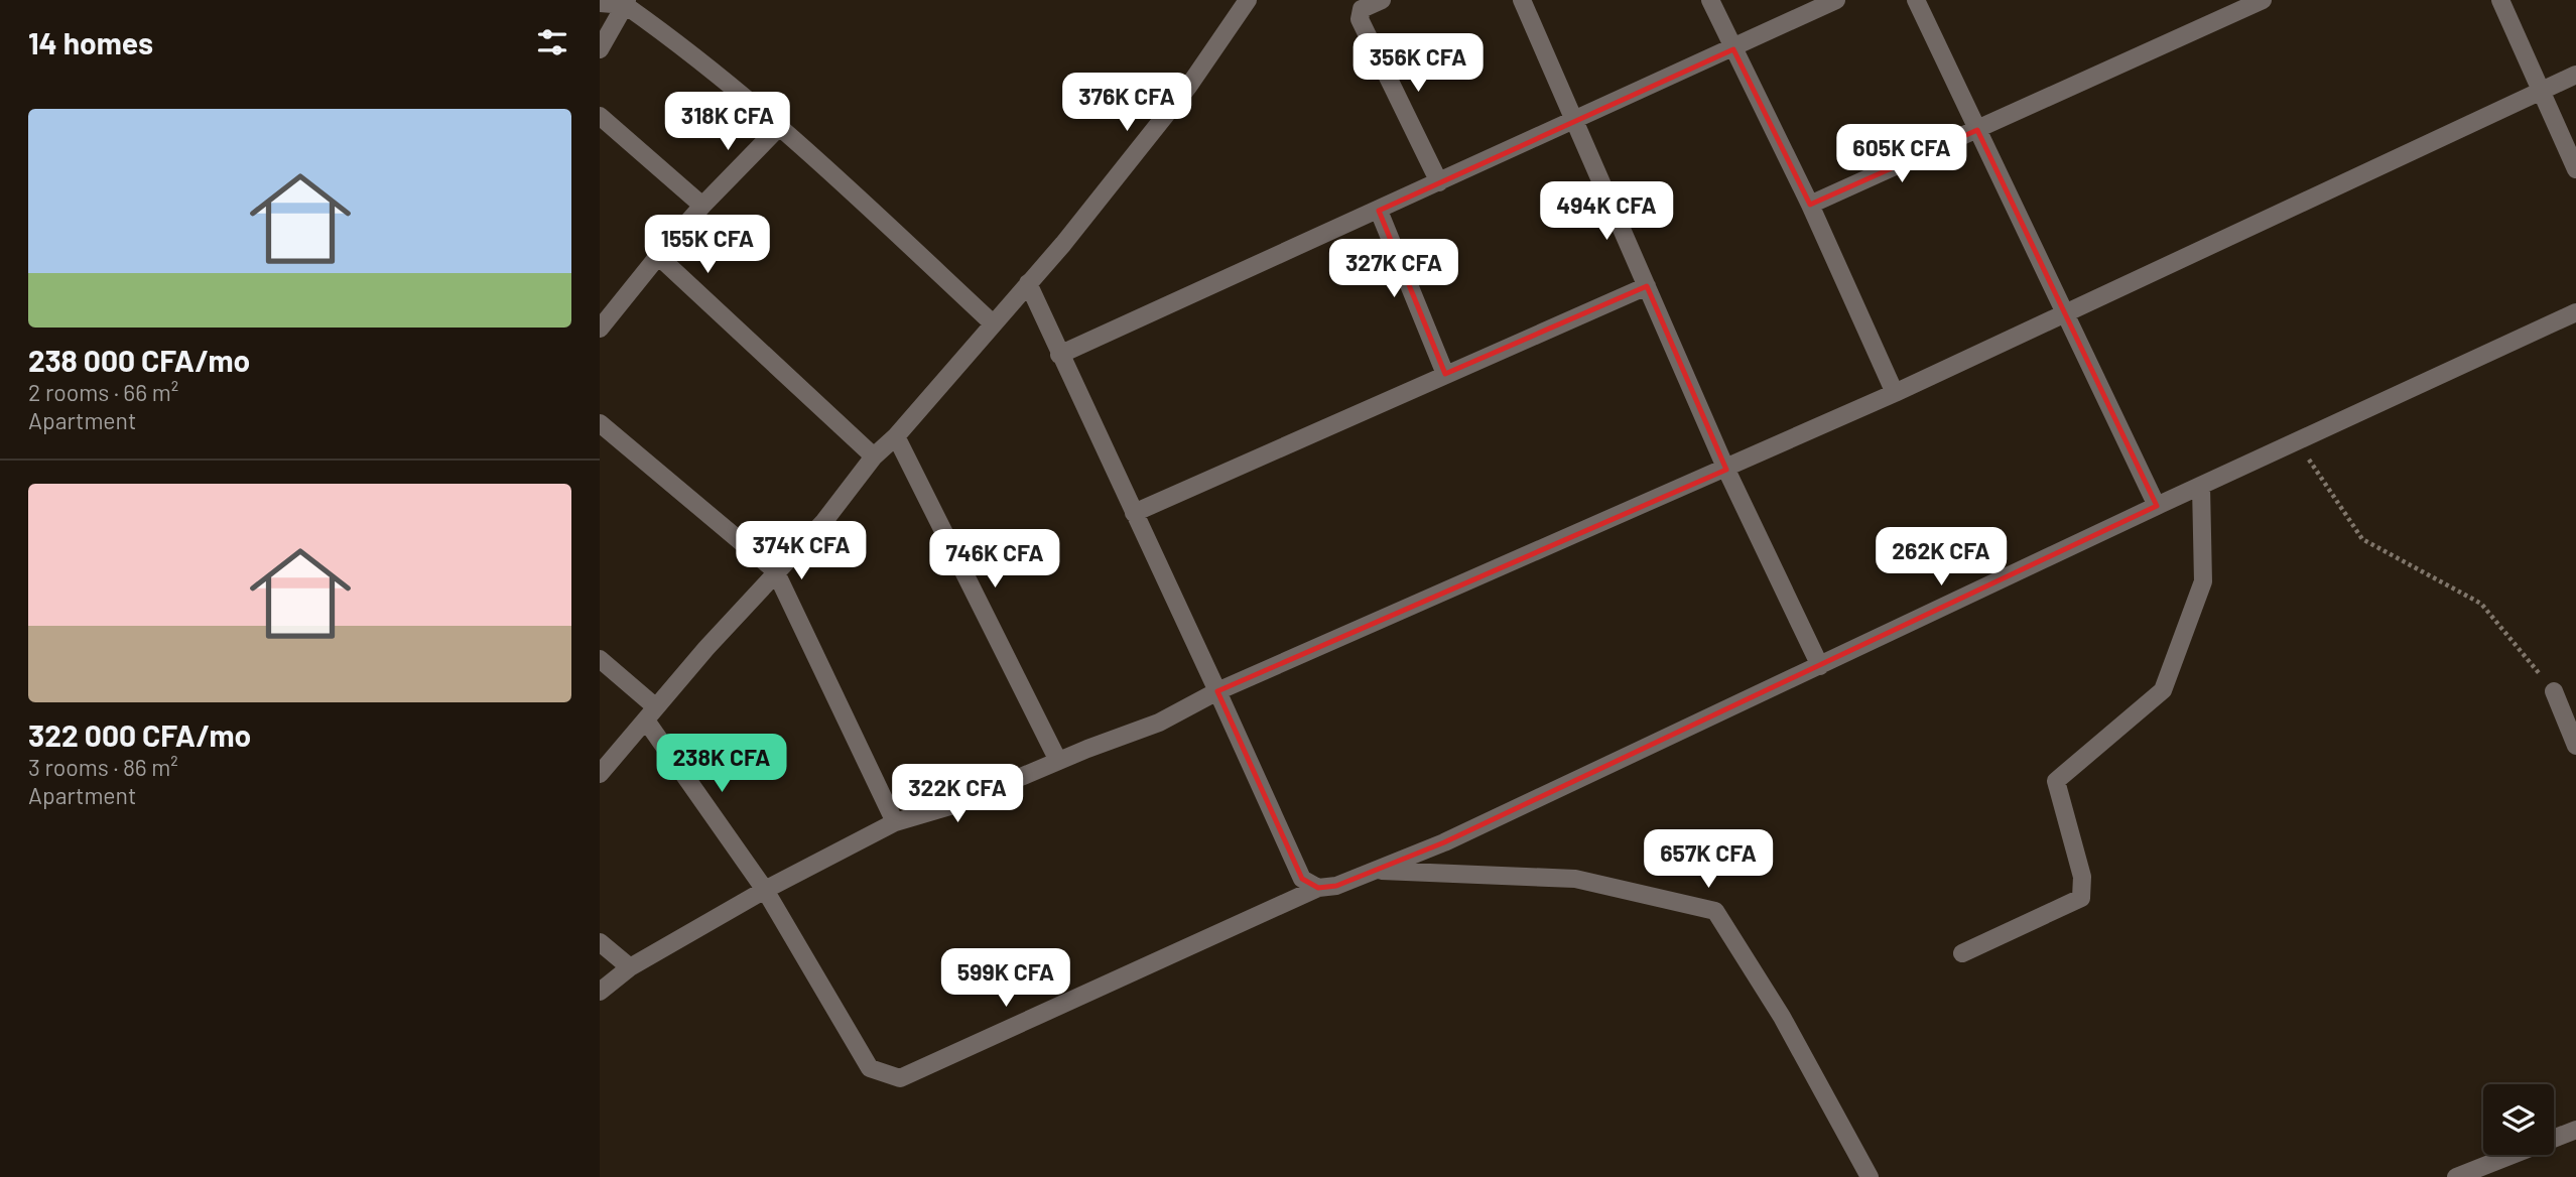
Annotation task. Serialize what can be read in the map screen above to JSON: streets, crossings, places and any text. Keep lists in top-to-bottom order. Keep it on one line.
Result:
{"page":{"heading":"14 homes","price":["356K CFA","376K CFA","318K CFA","605K CFA","494K CFA","155K CFA","327K CFA","374K CFA","262K CFA","746K CFA","238K CFA","322K CFA","657K CFA","599K CFA"],"list":[{"name":"238 000 CFA/mo","note":"2 rooms · 66 m² · Apartment"},{"name":"322 000 CFA/mo","note":"3 rooms · 86 m² · Apartment"}]}}
